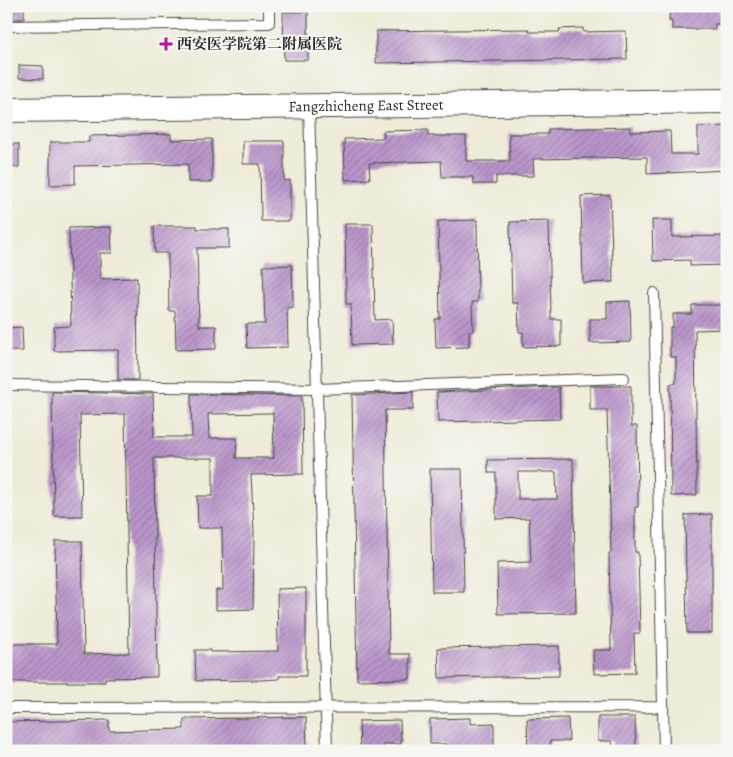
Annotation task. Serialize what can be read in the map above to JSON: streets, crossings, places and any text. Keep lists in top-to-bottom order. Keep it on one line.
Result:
{"streets":{"street":["Fangzhicheng East Street"]},"places":{"health":["西安医学院第二附属医院"]}}
